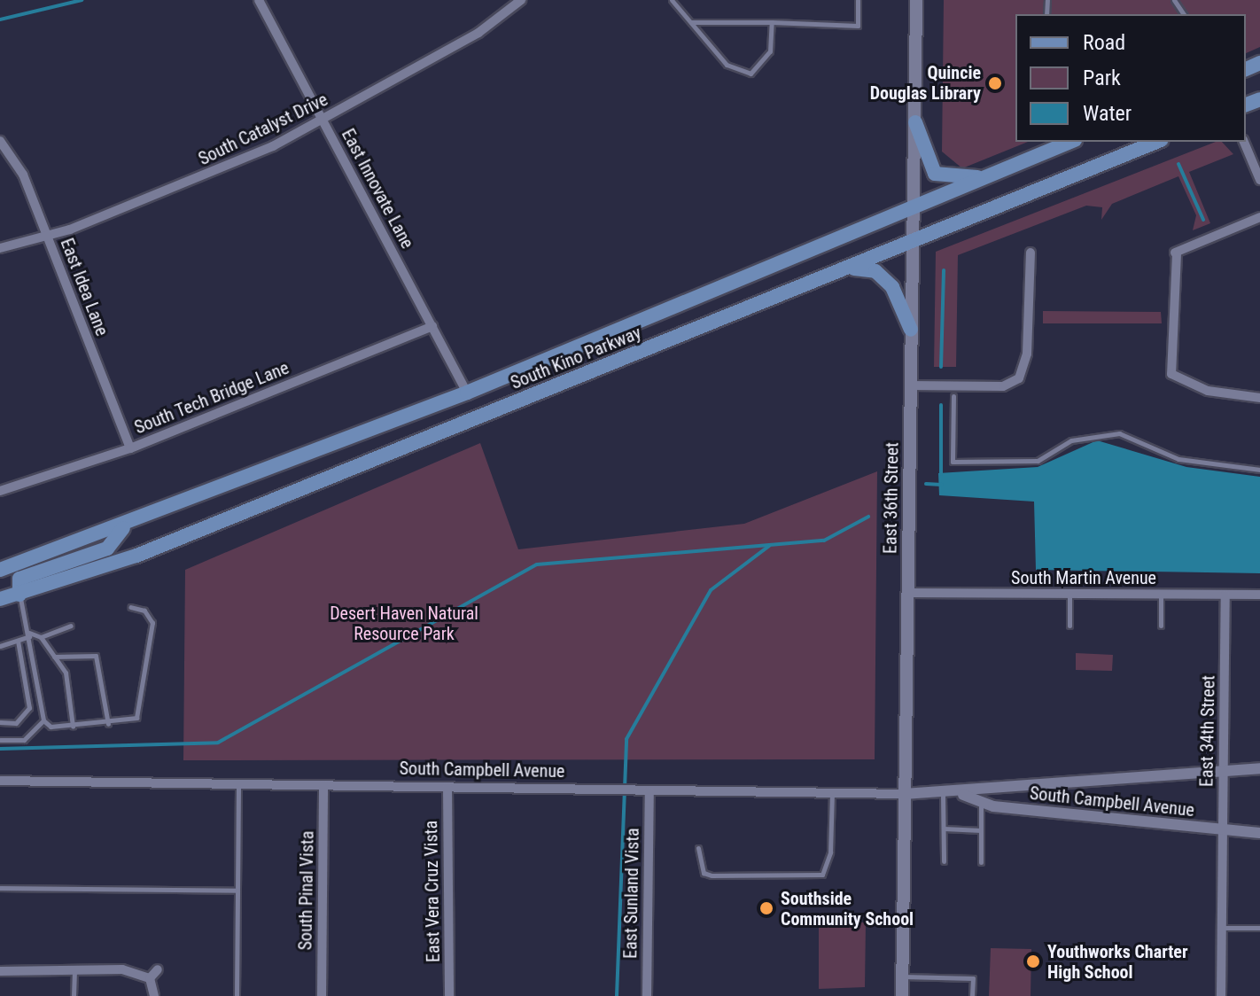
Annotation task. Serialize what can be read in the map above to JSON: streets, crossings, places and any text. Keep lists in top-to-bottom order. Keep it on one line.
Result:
{"streets":{"main road":["South Kino Parkway","East 36th Street"],"street":["South Catalyst Drive","East Innovate Lane","East Idea Lane","South Tech Bridge Lane","South Martin Avenue","East 34th Street","South Campbell Avenue","South Pinal Vista","East Vera Cruz Vista","East Sunland Vista"]},"crossings":[["South Catalyst Drive","East Innovate Lane"],["South Catalyst Drive","East Idea Lane"],["East Innovate Lane","South Kino Parkway"],["East Innovate Lane","South Tech Bridge Lane"],["East Idea Lane","South Tech Bridge Lane"],["South Kino Parkway","East 36th Street"],["East 36th Street","South Martin Avenue"],["East 36th Street","South Campbell Avenue"],["South Martin Avenue","East 34th Street"],["East 34th Street","South Campbell Avenue"],["South Campbell Avenue","South Pinal Vista"],["South Campbell Avenue","East Vera Cruz Vista"],["South Campbell Avenue","East Sunland Vista"]],"parks":["Desert Haven Natural Resource Park"],"places":["Quincie Douglas Library","Southside Community School","Youthworks Charter High School"],"legend":["Road","Park","Water"]}
